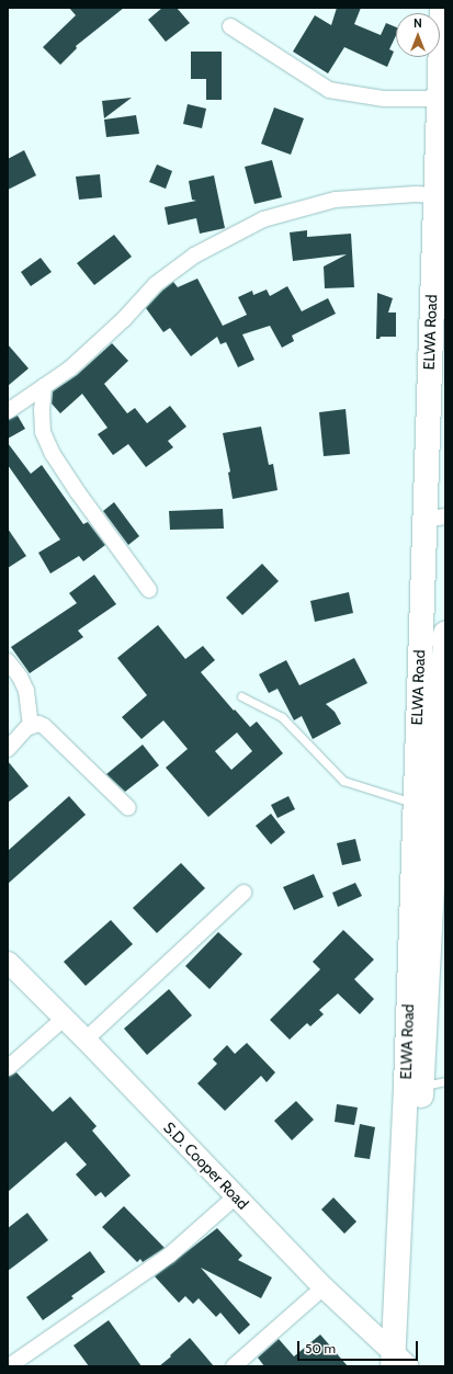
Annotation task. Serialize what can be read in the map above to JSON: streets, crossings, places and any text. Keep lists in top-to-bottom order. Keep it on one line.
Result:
{"streets":{"main road":["ELWA Road"],"street":["S.D. Cooper Road"]},"crossings":[["ELWA Road","S.D. Cooper Road"]],"scale_bar":"50 m","north":"top"}
